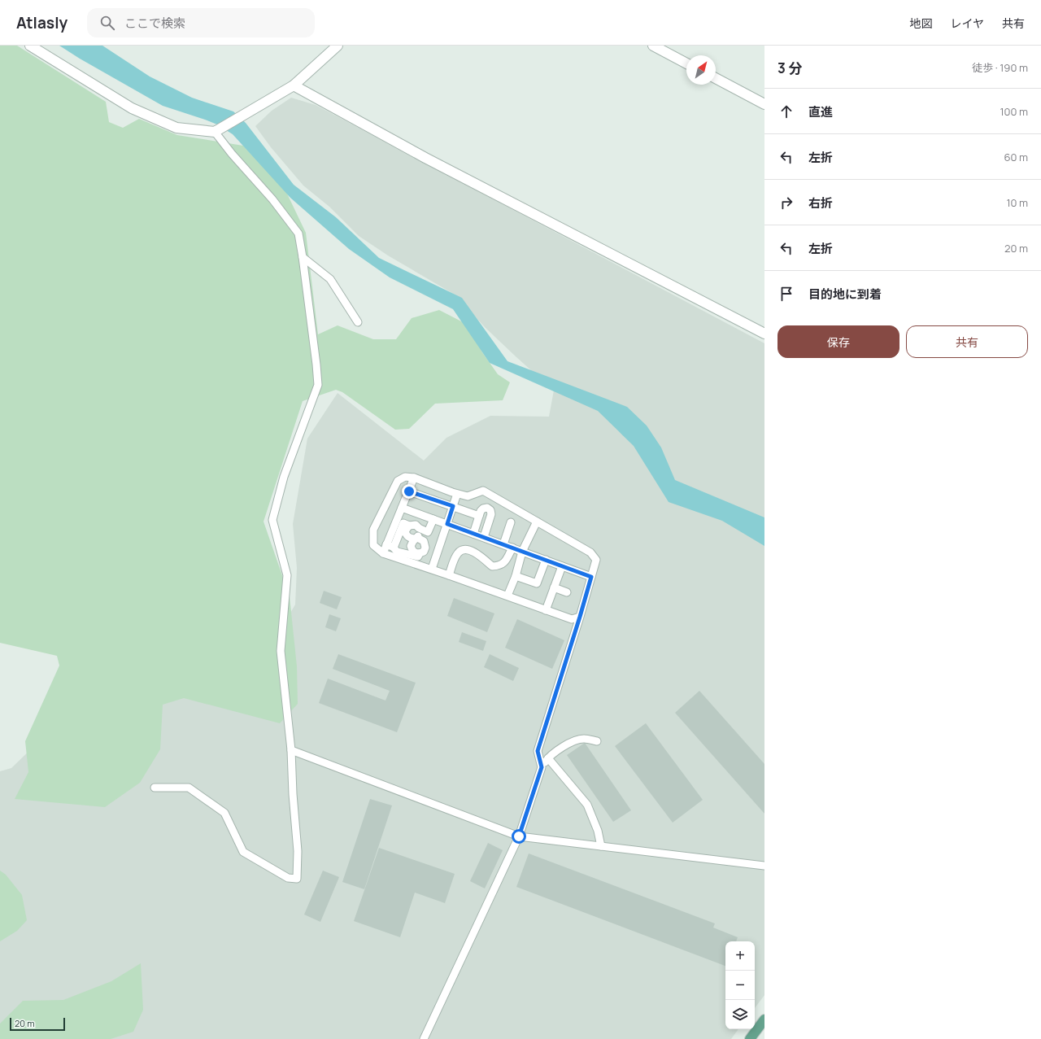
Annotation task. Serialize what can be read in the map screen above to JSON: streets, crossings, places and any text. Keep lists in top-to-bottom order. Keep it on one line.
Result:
{"scale_bar":"20 m","north":"top right","page":{"header":"Atlasly","search":"ここで検索","nav":["地図","レイヤ","共有"],"heading":["3 分","徒歩 · 190 m"],"list":[["直進","100 m"],["左折","60 m"],["右折","10 m"],["左折","20 m"],"目的地に到着"],"buttons":["保存","共有"],"map_buttons":["+","−"],"scale":"20 m"}}
